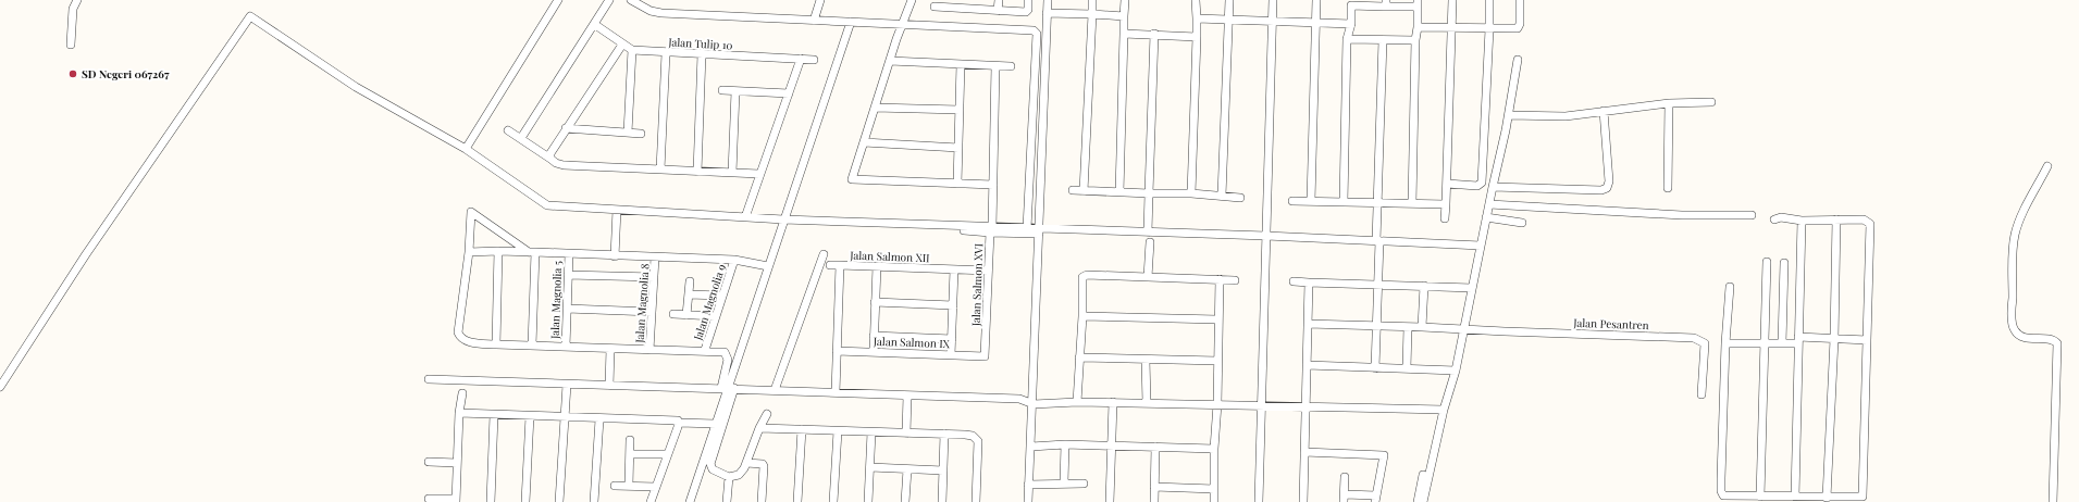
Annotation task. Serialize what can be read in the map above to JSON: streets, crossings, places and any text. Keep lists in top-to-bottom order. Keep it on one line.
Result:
{"streets":{"street":["Jalan Tulip 10","Jalan Salmon XII","Jalan Salmon XVI","Jalan Magnolia 5","Jalan Magnolia 9","Jalan Magnolia 8","Jalan Pesantren","Jalan Salmon IX"]},"crossings":[["Jalan Salmon XII","Jalan Salmon XVI"],["Jalan Salmon XII","Jalan Salmon IX"],["Jalan Salmon XVI","Jalan Salmon IX"]],"places":["SD Negeri 067267"]}
